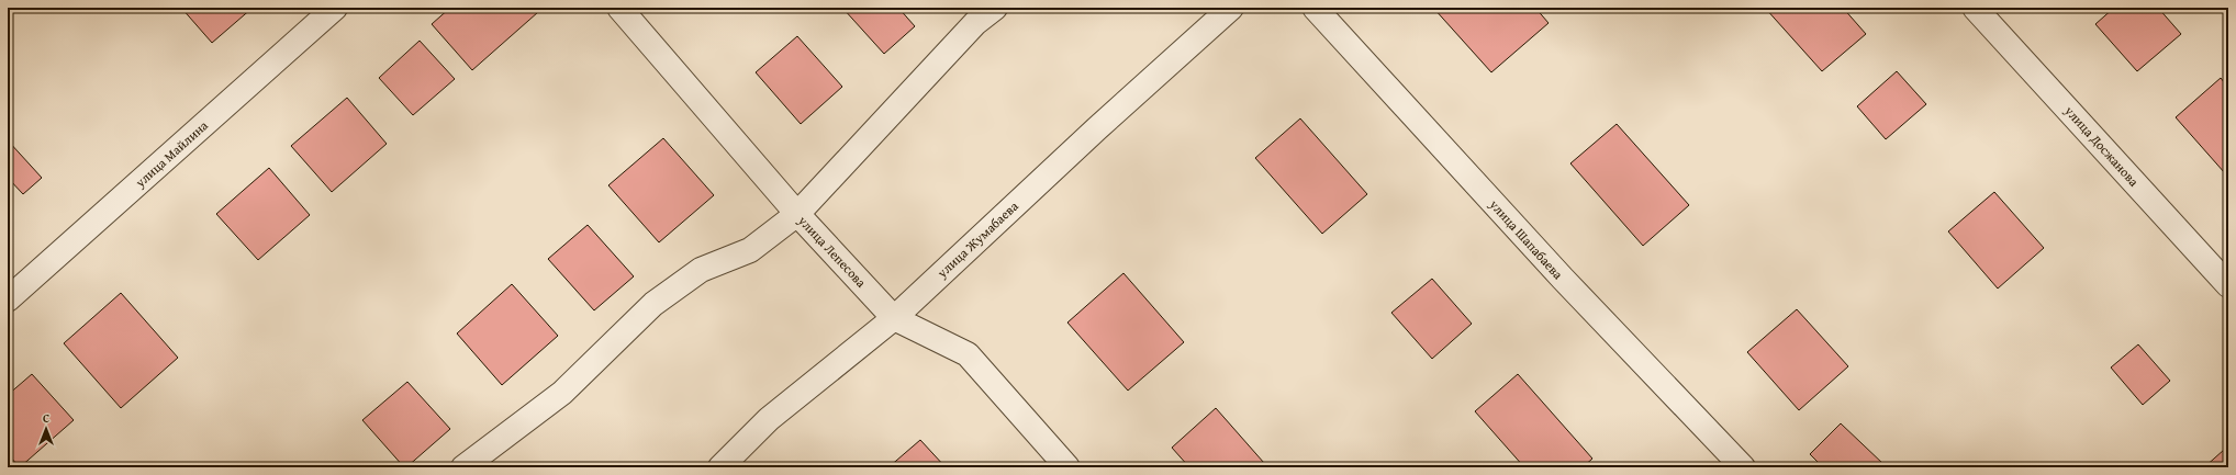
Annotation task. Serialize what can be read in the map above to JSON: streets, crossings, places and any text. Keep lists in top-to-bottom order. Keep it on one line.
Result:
{"streets":{"street":["улица Досжанова","улица Майлина","улица Жумабаева","улица Шапабаева","улица Лепесова"]},"crossings":[["улица Жумабаева","улица Лепесова"]],"north":"top"}
